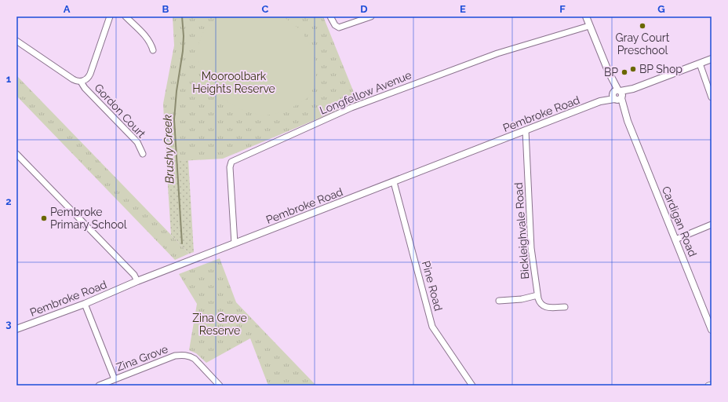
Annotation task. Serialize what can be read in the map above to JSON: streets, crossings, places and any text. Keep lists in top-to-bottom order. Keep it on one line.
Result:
{"streets":{"street":["Longfellow Avenue","Gordon Court","Pembroke Road","Cardigan Road","Bickleighvale Road","Pine Road","Zina Grove"]},"crossings":[["Longfellow Avenue","Pembroke Road"],["Longfellow Avenue","Cardigan Road"],["Pembroke Road","Cardigan Road"],["Pembroke Road","Bickleighvale Road"],["Pembroke Road","Pine Road"]],"water":["Brushy Creek"],"parks":["Mooroolbark Heights Reserve","Zina Grove Reserve"],"places":["Gray Court Preschool","BP Shop","BP","Pembroke Primary School"],"grid":{"columns":["A","B","C","D","E","F","G"],"rows":["1","2","3"]}}
